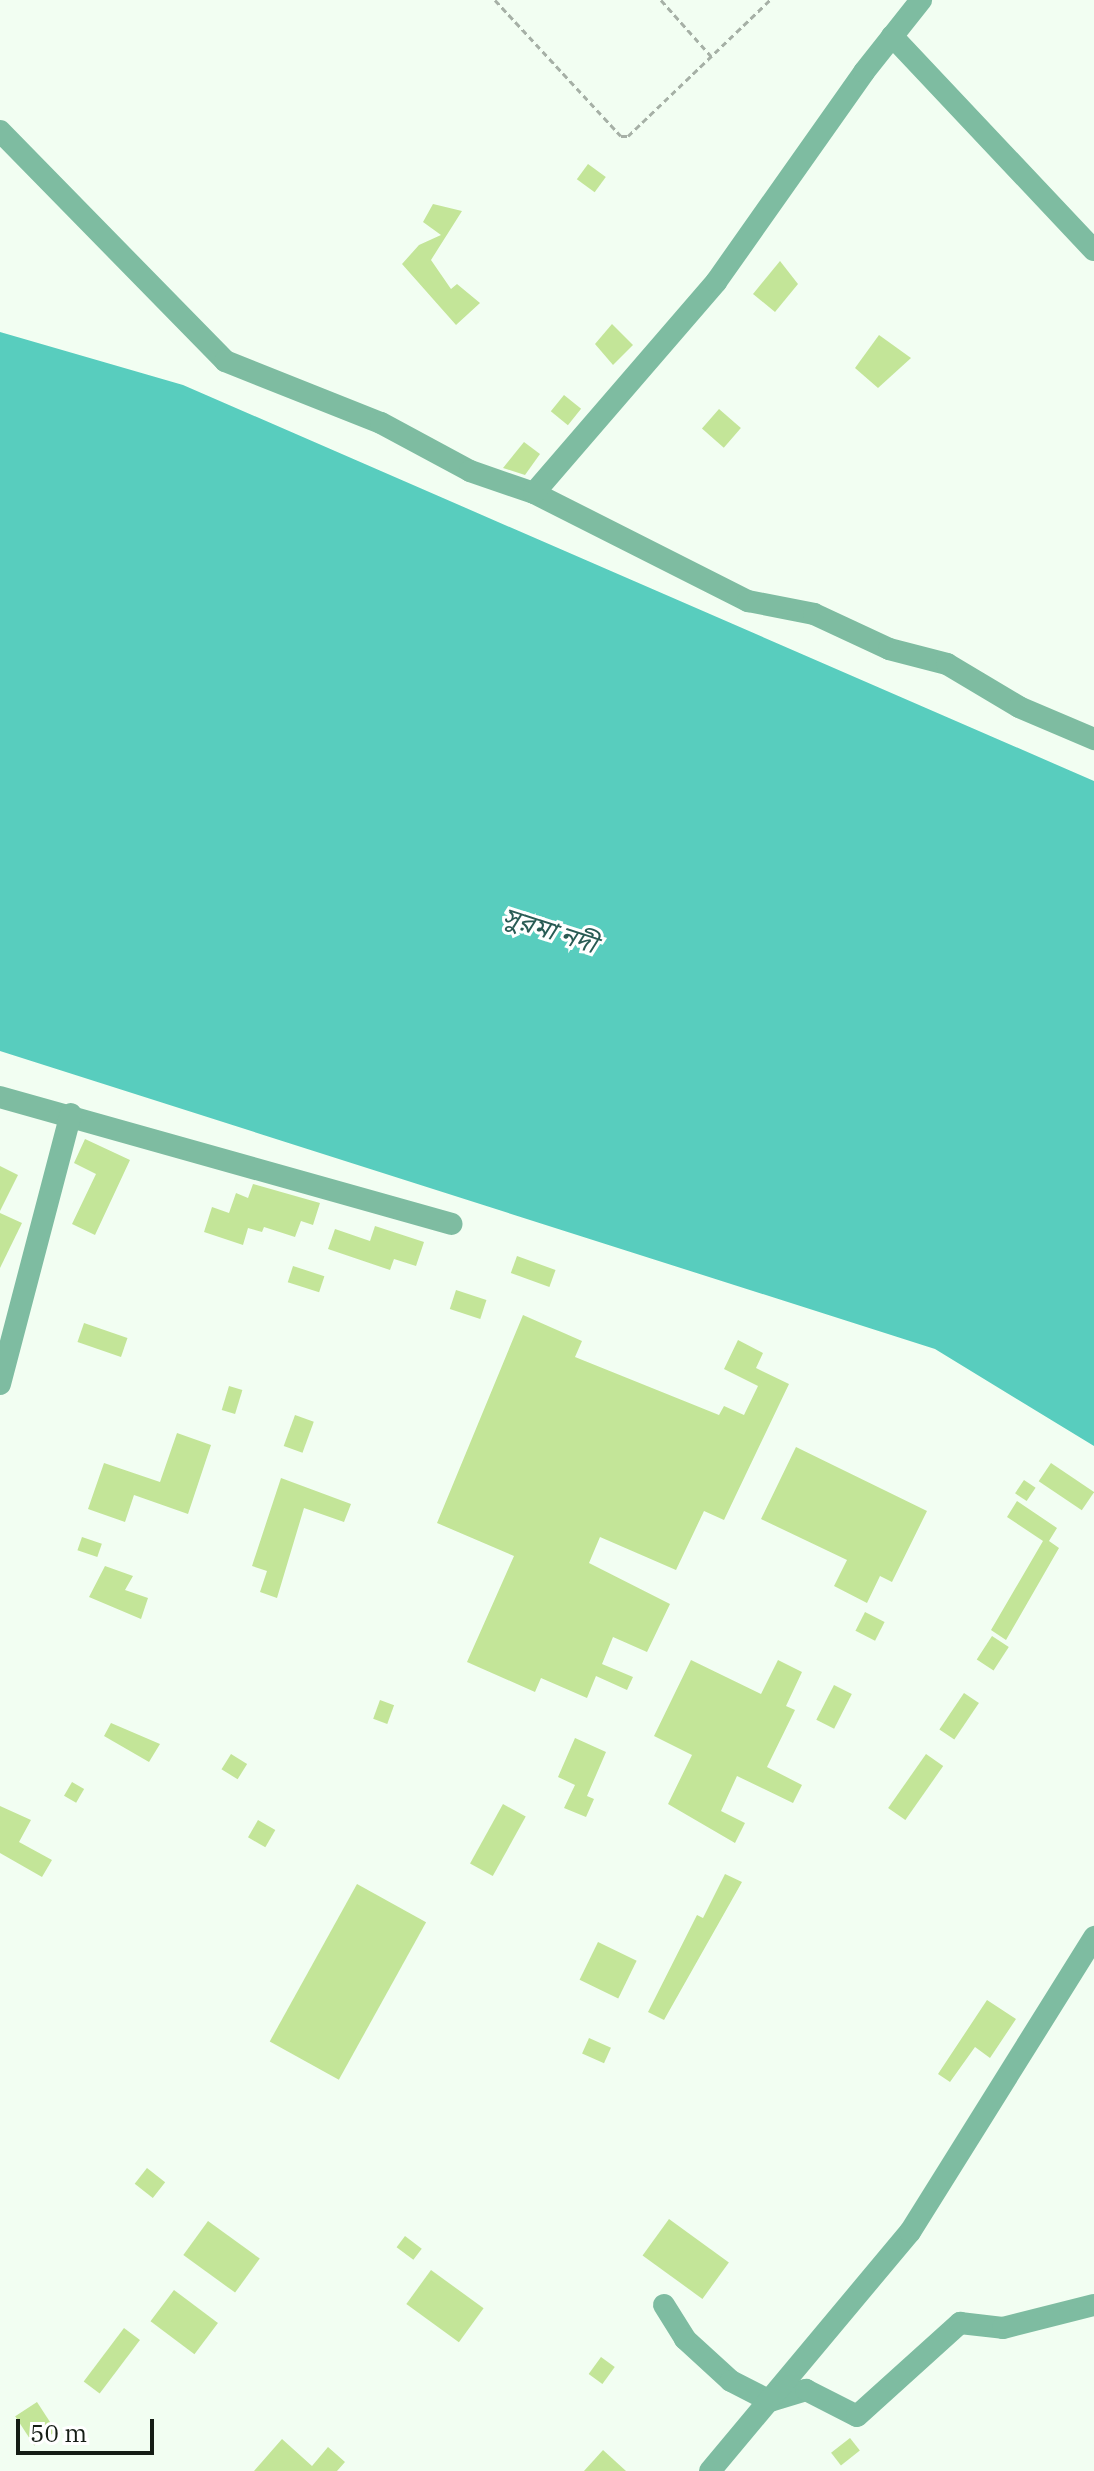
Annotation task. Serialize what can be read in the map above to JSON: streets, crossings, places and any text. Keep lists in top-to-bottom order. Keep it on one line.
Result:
{"water":["সুরমা নদী"],"scale_bar":"50 m"}
